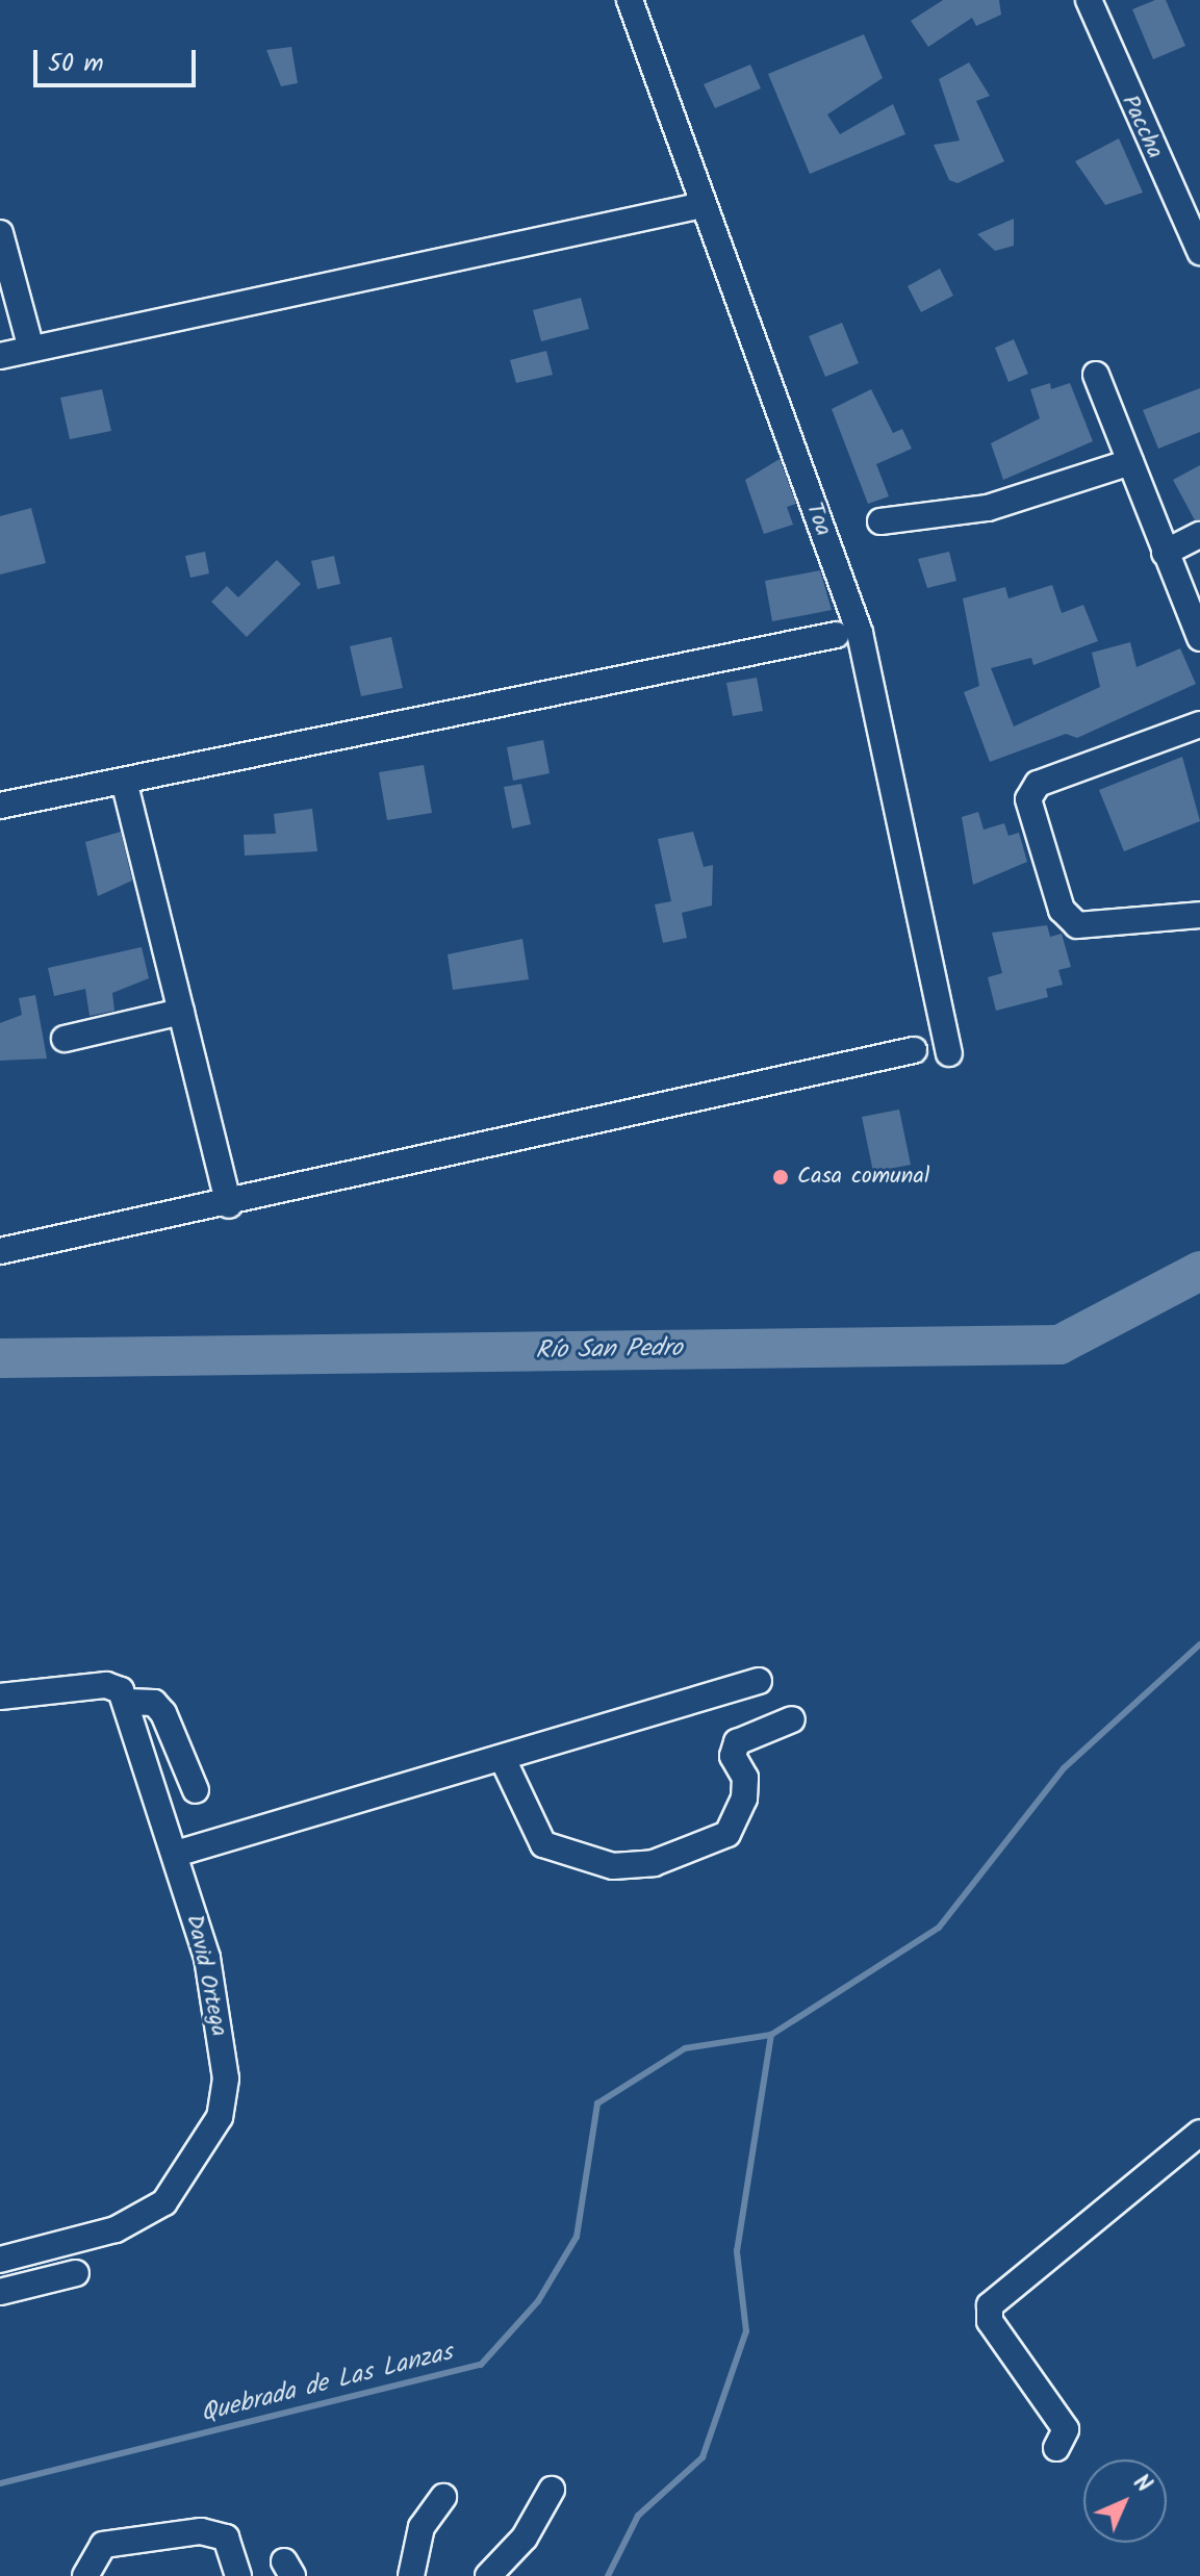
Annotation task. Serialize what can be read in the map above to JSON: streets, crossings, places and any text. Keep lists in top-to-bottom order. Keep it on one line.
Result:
{"streets":{"street":["Paccha","Toa","David Ortega"]},"water":["Río San Pedro","Quebrada de Las Lanzas"],"places":["Casa comunal"],"scale_bar":"50 m","north":"top right"}
